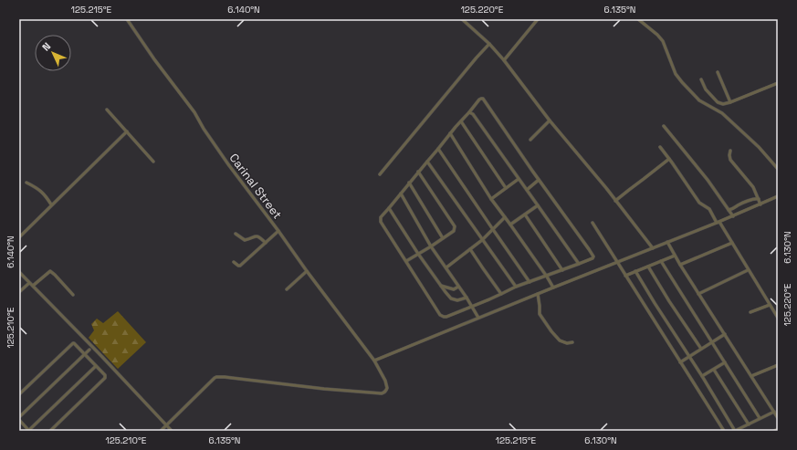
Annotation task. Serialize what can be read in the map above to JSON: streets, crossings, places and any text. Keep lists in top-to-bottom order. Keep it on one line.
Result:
{"streets":{"street":["Carinal Street"]},"north":"top left","coordinates":["125.215°E","6.140°N","125.220°E","6.135°N","6.130°N","125.210°E"]}
